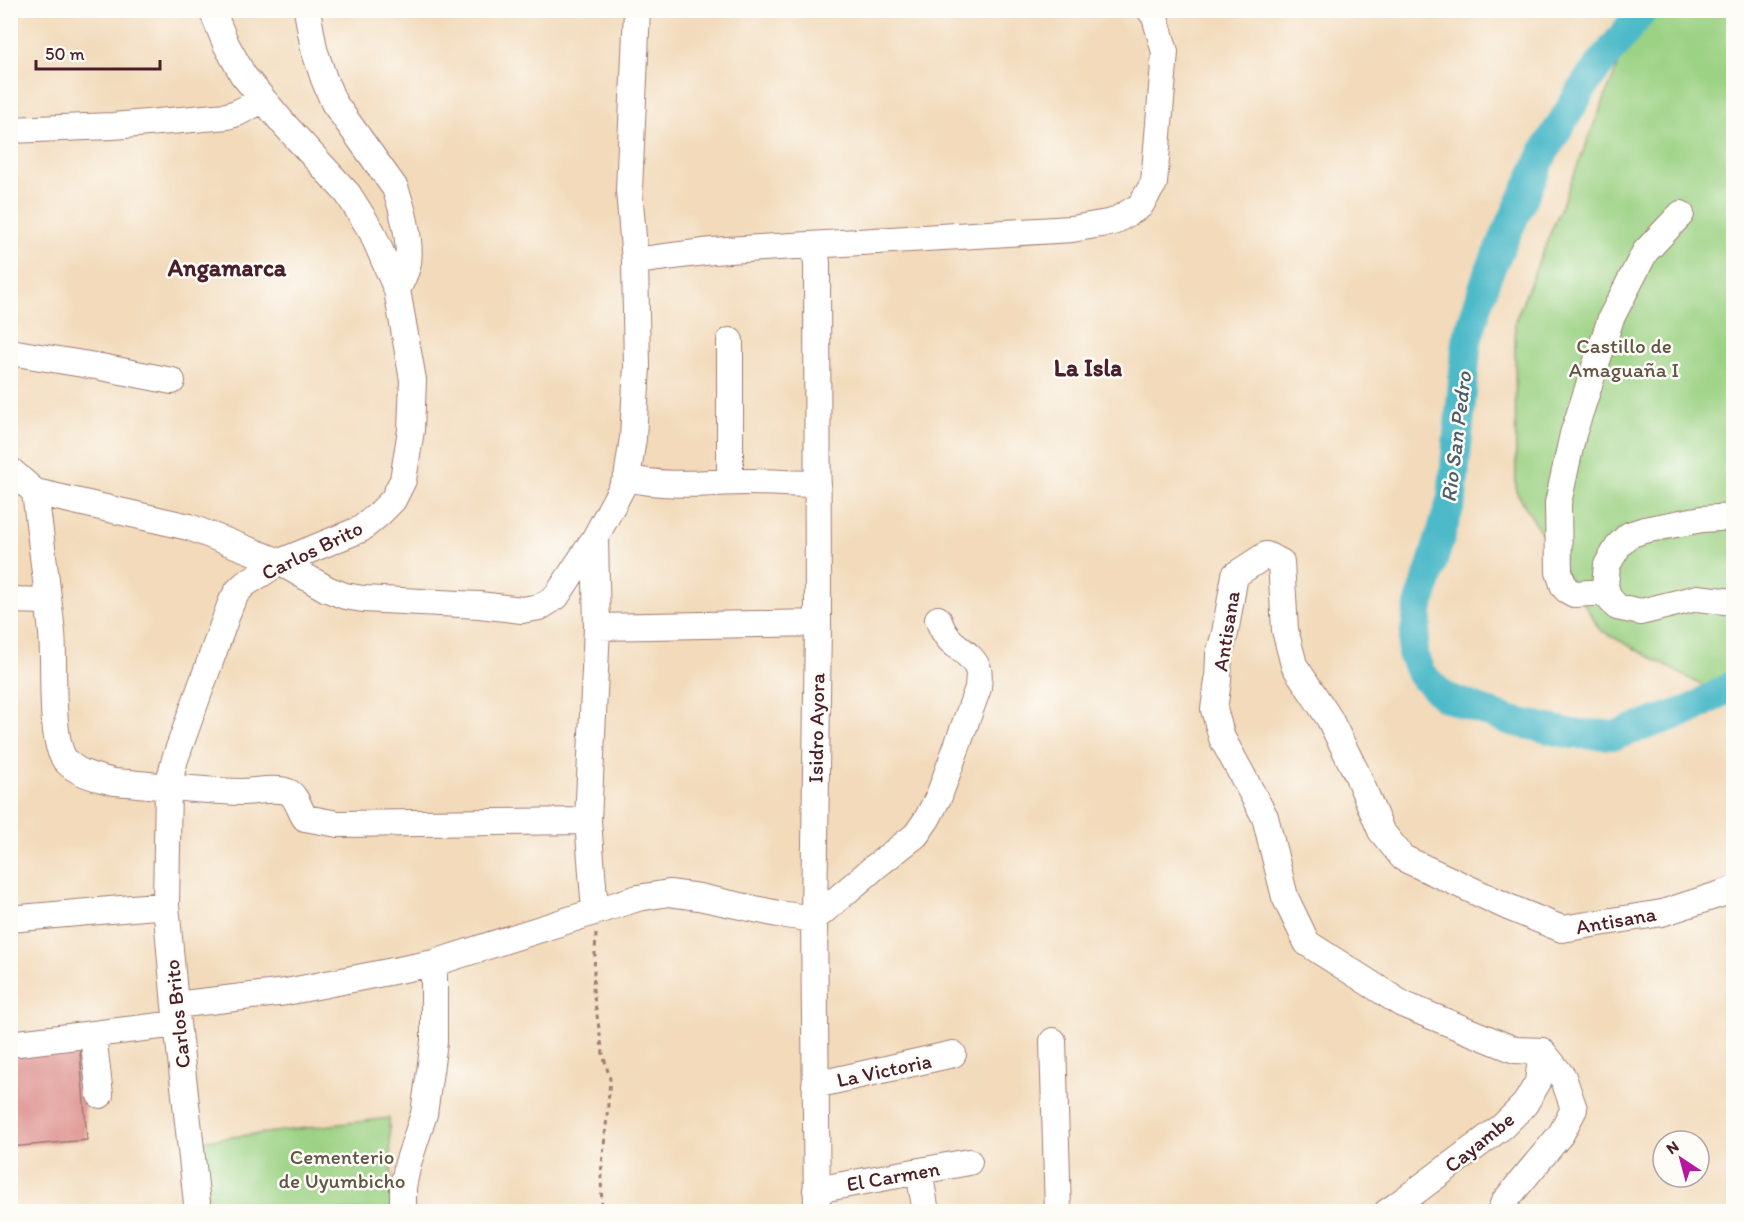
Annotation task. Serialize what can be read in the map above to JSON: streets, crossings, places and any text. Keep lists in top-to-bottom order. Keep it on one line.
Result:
{"streets":{"street":["Carlos Brito","Antisana","Isidro Ayora","La Victoria","Cayambe","El Carmen"]},"crossings":[["Antisana","Cayambe"],["Isidro Ayora","La Victoria"],["Isidro Ayora","El Carmen"]],"districts":["Angamarca","La Isla"],"water":["Rio San Pedro"],"parks":["Castillo de Amaguaña I","Cementerio de Uyumbicho"],"scale_bar":"50 m","north":"top left"}
